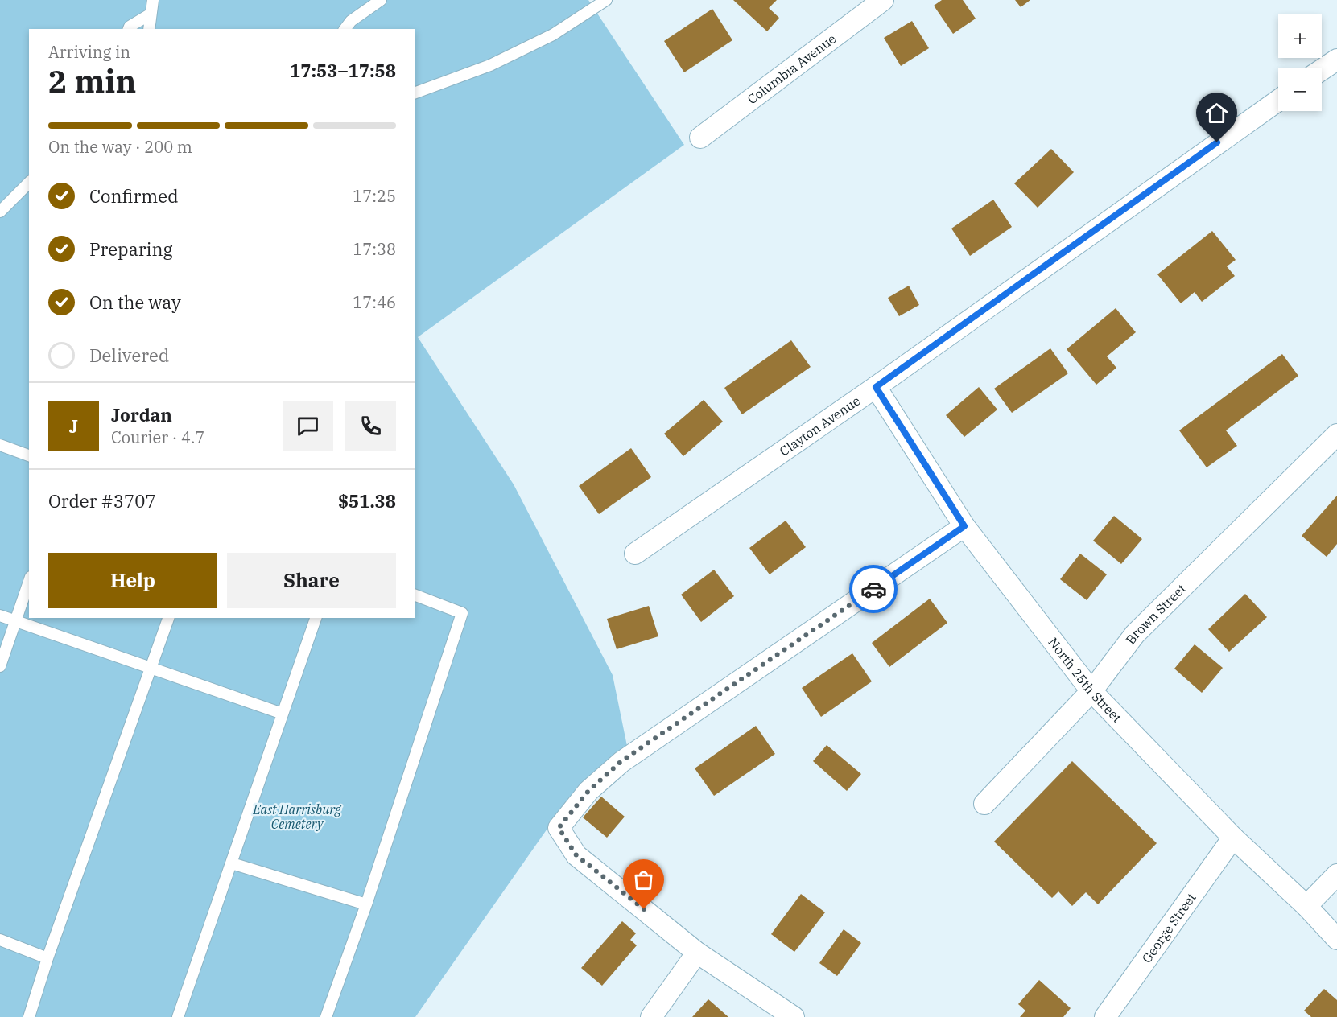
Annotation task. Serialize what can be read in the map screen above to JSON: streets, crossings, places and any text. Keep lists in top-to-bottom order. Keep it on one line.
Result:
{"streets":{"street":["Columbia Avenue","Clayton Avenue","Brown Street","North 25th Street","George Street"]},"crossings":[["Clayton Avenue","North 25th Street"],["Brown Street","North 25th Street"],["North 25th Street","George Street"]],"parks":["East Harrisburg Cemetery"],"page":{"map_buttons":["+","−"],"heading":["2 min","Arriving in","17:53–17:58"],"panel":["Jordan","Courier · 4.7","Order #3707","$51.38"],"bar":"On the way · 200 m","list":[["Confirmed","17:25"],["Preparing","17:38"],["On the way","17:46"],"Delivered"],"round":"J","buttons":["Help","Share"]}}
